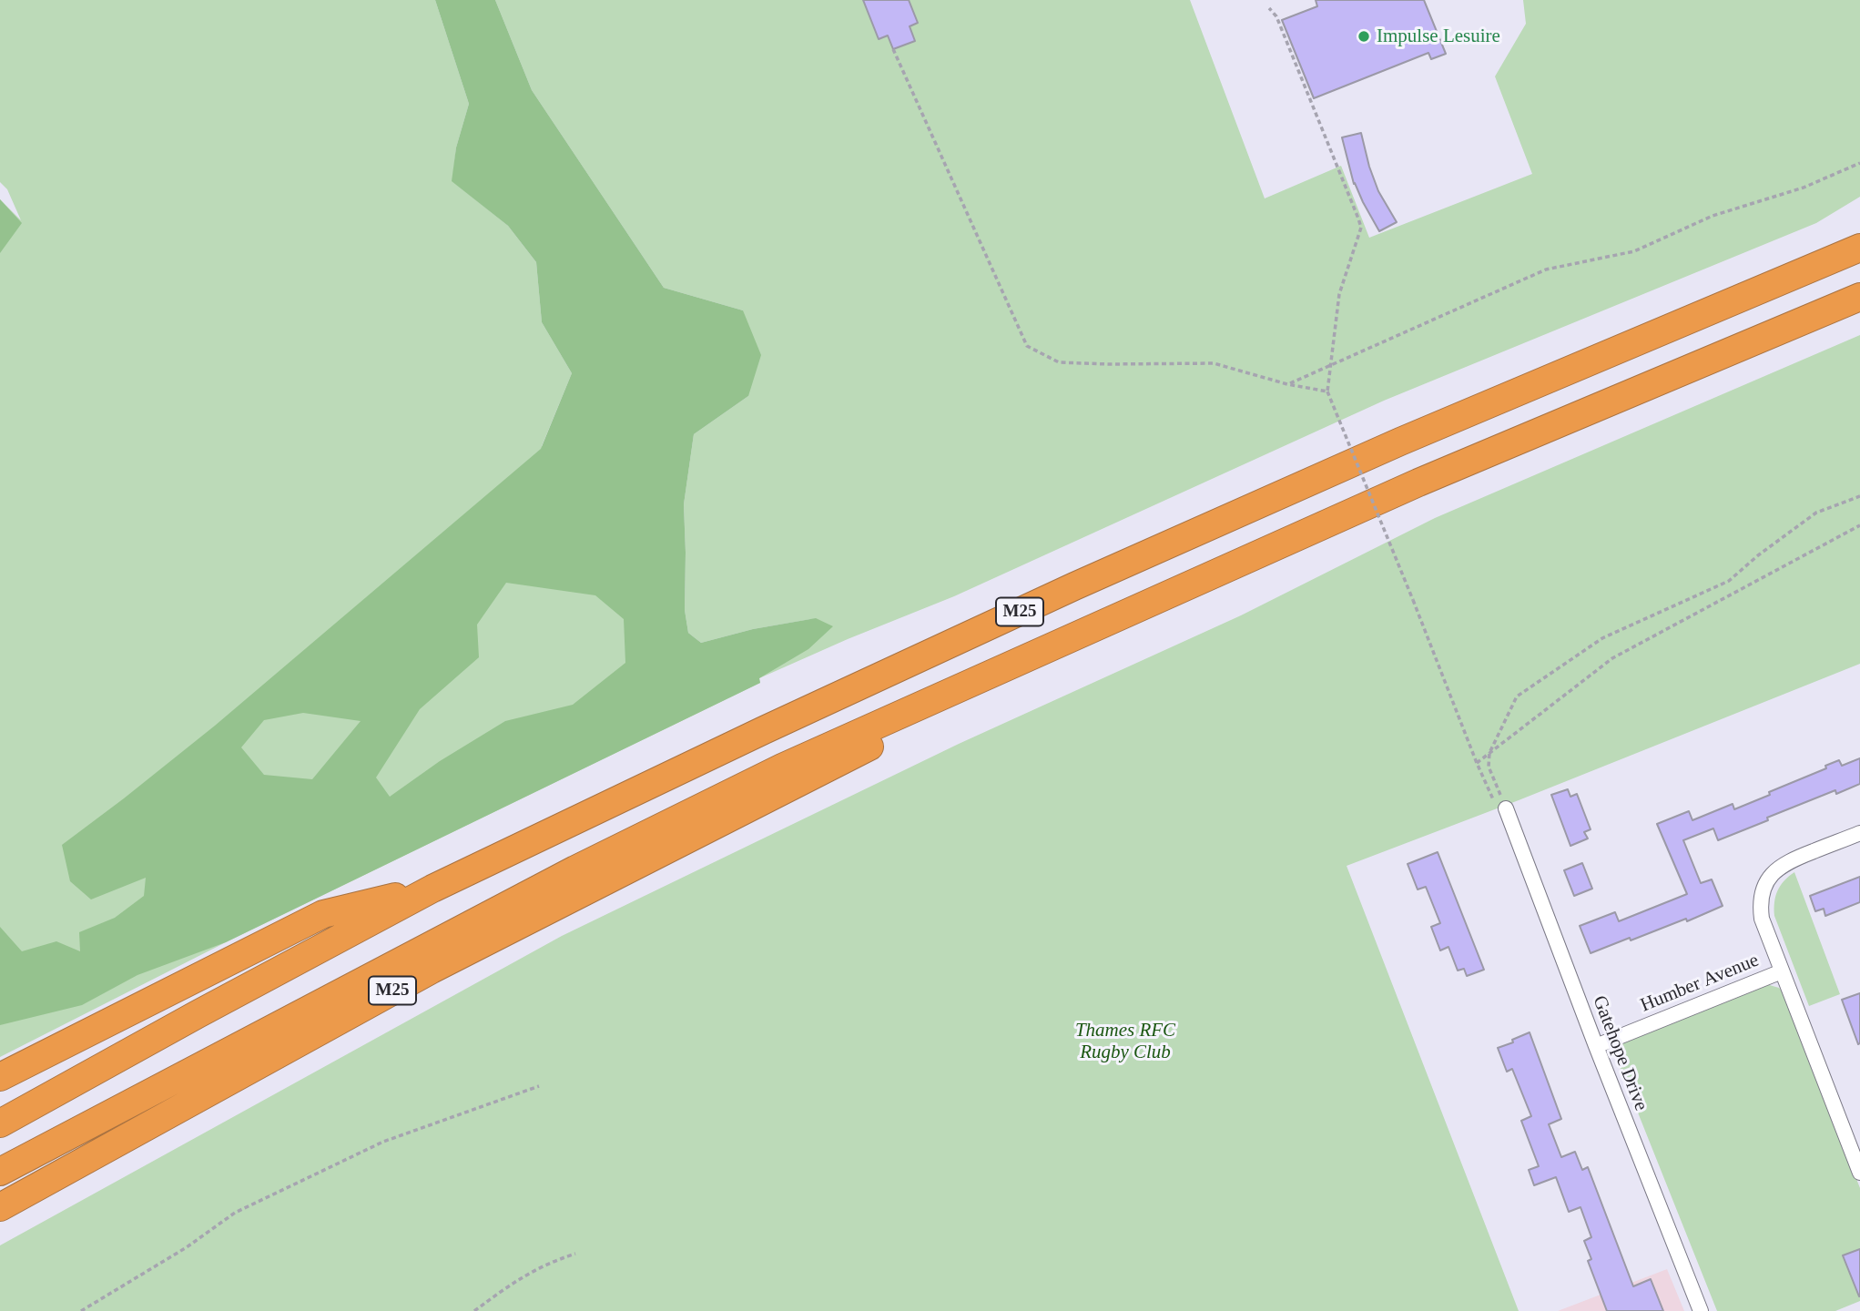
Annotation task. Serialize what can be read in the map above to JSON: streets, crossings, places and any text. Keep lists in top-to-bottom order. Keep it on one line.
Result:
{"streets":{"highway":["M25"],"street":["Humber Avenue","Gatehope Drive"]},"crossings":[["Humber Avenue","Gatehope Drive"]],"parks":["Thames RFC Rugby Club"],"places":["Impulse Lesuire"]}
